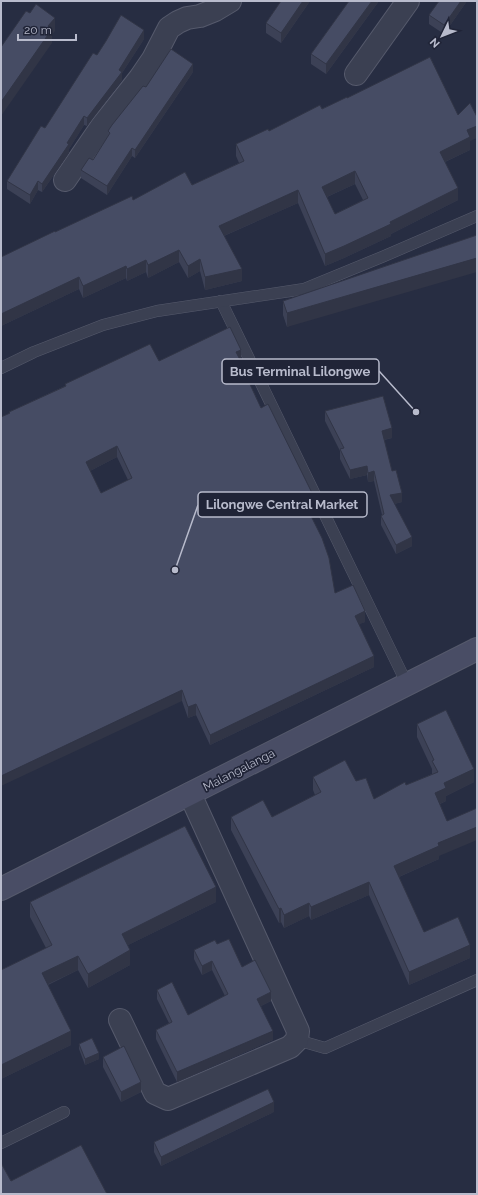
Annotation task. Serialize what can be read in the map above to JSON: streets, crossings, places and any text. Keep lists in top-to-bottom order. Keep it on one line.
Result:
{"streets":{"street":["Malangalanga"]},"places":["Bus Terminal Lilongwe","Lilongwe Central Market"],"scale_bar":"20 m","north":"bottom left"}
